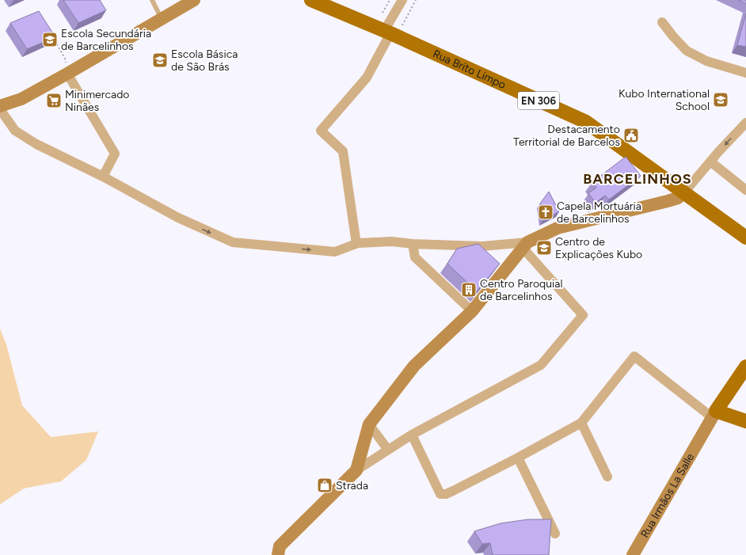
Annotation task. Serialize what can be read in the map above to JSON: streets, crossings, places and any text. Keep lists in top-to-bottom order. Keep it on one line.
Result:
{"streets":{"main road":["Rua Brito Limpo","EN 306"],"street":["Rua Irmãos La Salle"]},"districts":["BARCELINHOS"],"places":{"school or university":["Escola Secundária de Barcelinhos","Escola Básica de São Brás","Kubo International School","Centro de Explicações Kubo"],"supermarket":["Minimercado Ninães"],"public building":["Destacamento Territorial de Barcelos"],"church":["Capela Mortuária de Barcelinhos"],"building":["Centro Paroquial de Barcelinhos"],"shop":["Strada"]}}
